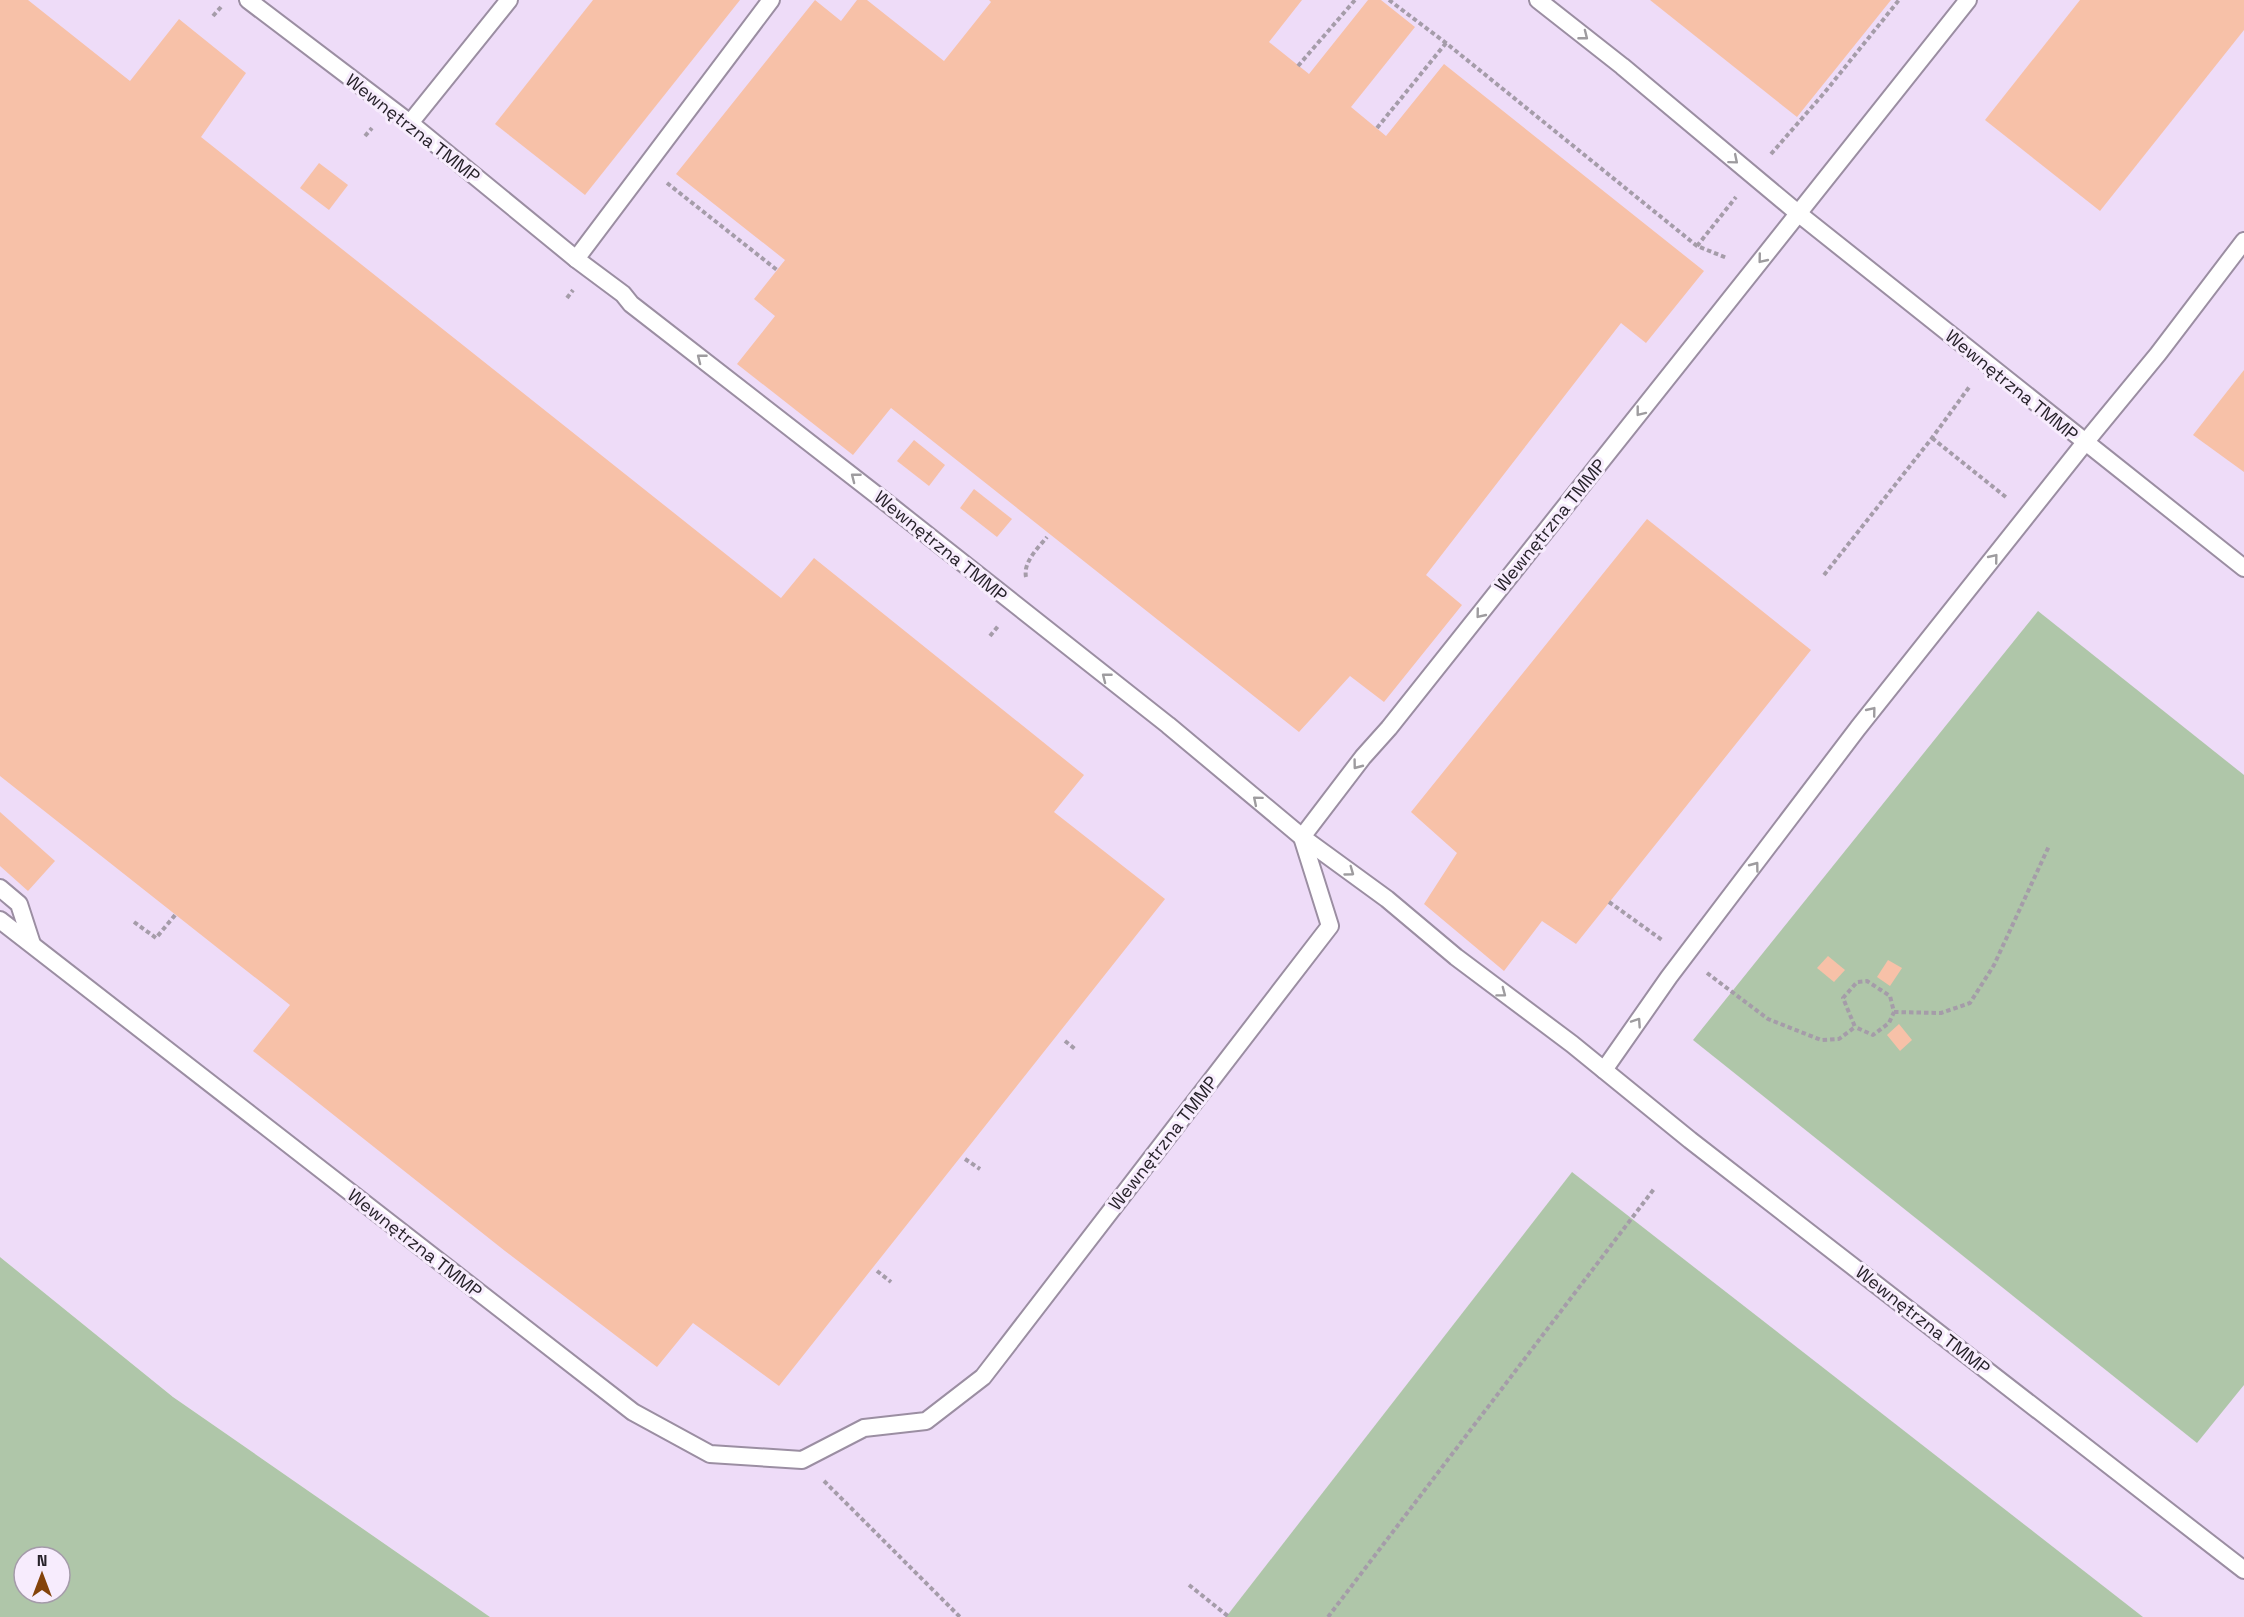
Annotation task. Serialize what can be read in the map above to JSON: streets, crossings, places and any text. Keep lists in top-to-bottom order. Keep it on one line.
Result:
{"streets":{"lane":["Wewnętrzna TMMP"]},"north":"top"}
